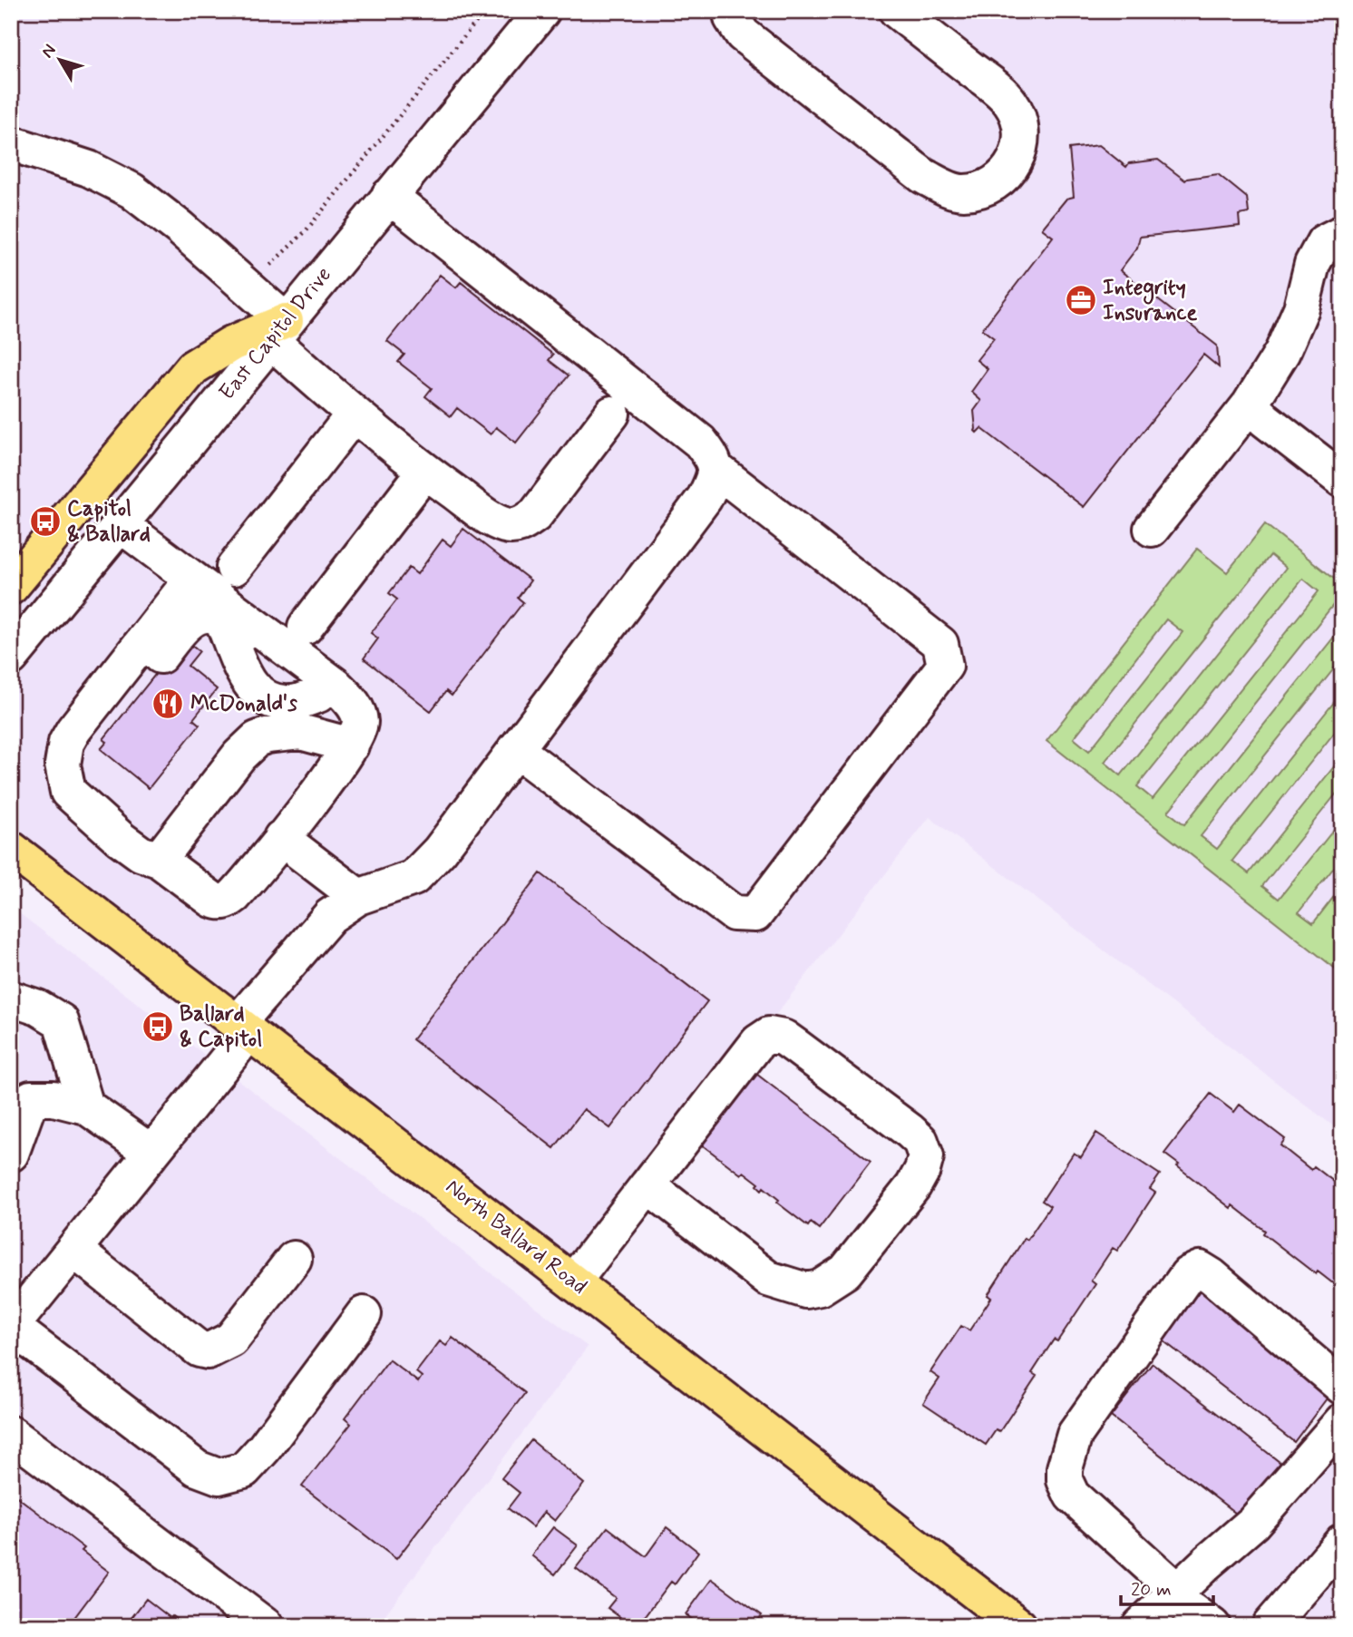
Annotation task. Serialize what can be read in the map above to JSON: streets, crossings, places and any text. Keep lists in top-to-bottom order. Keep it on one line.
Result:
{"streets":{"main road":["North Ballard Road"],"street":["East Capitol Drive"]},"places":{"office":["Integrity Insurance"],"bus stop":["Capitol & Ballard","Ballard & Capitol"],"restaurant":["McDonald's"]},"scale_bar":"20 m","north":"top left"}
